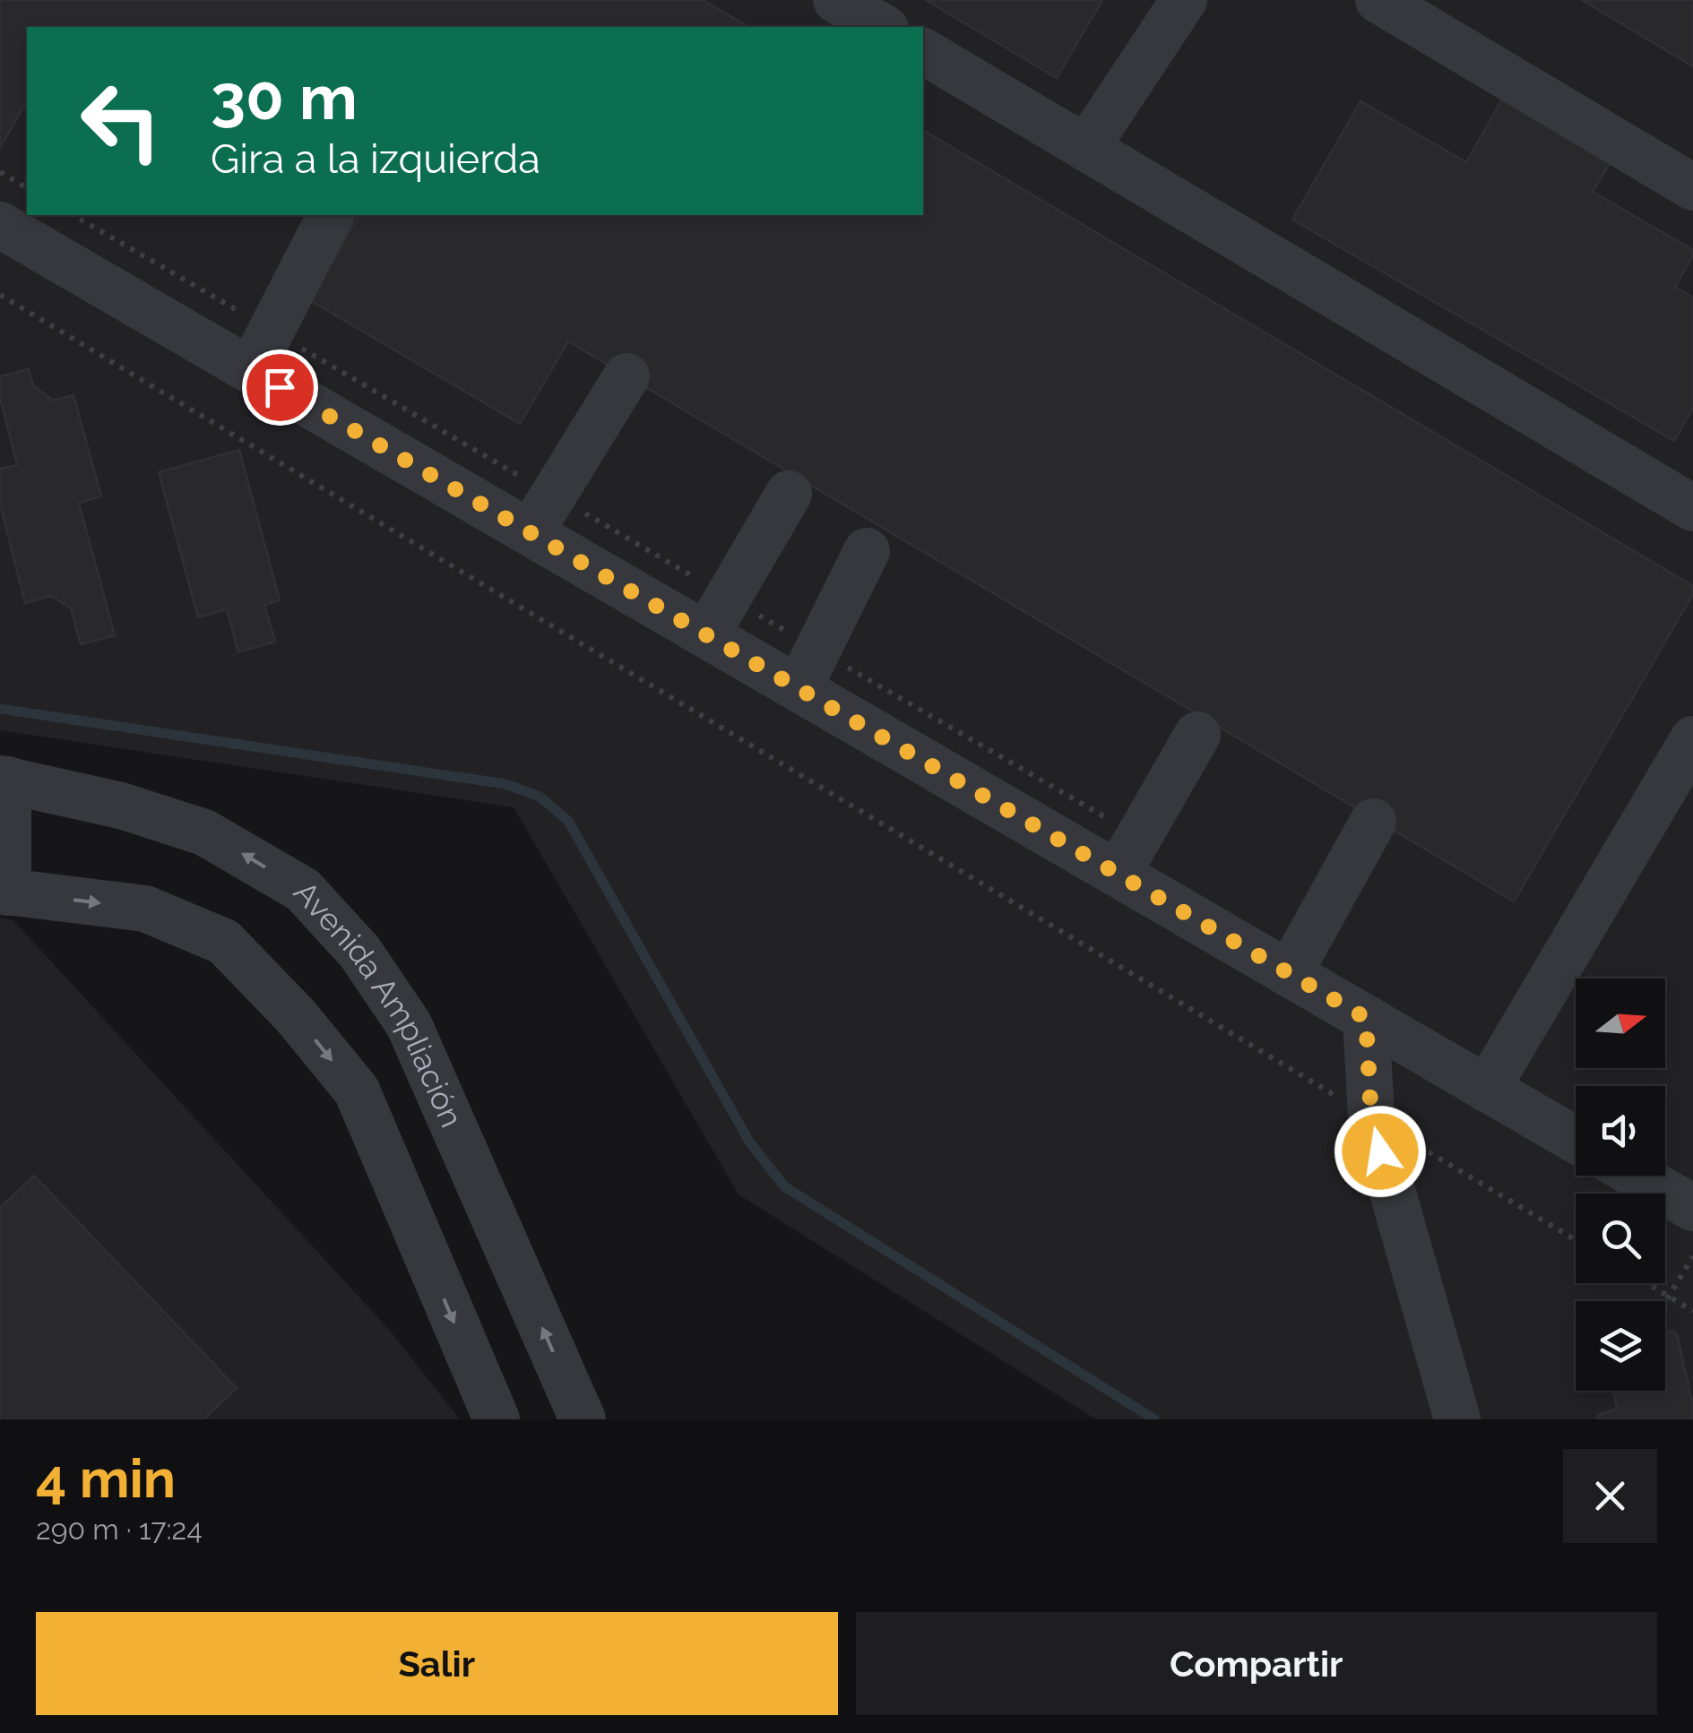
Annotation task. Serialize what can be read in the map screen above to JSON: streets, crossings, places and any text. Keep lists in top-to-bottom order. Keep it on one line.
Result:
{"streets":{"street":["Avenida Ampliación"]},"north":"right","page":{"turn":["30 m","Gira a la izquierda"],"heading":["4 min","290 m · 17:24"],"buttons":["Salir","Compartir"]}}
